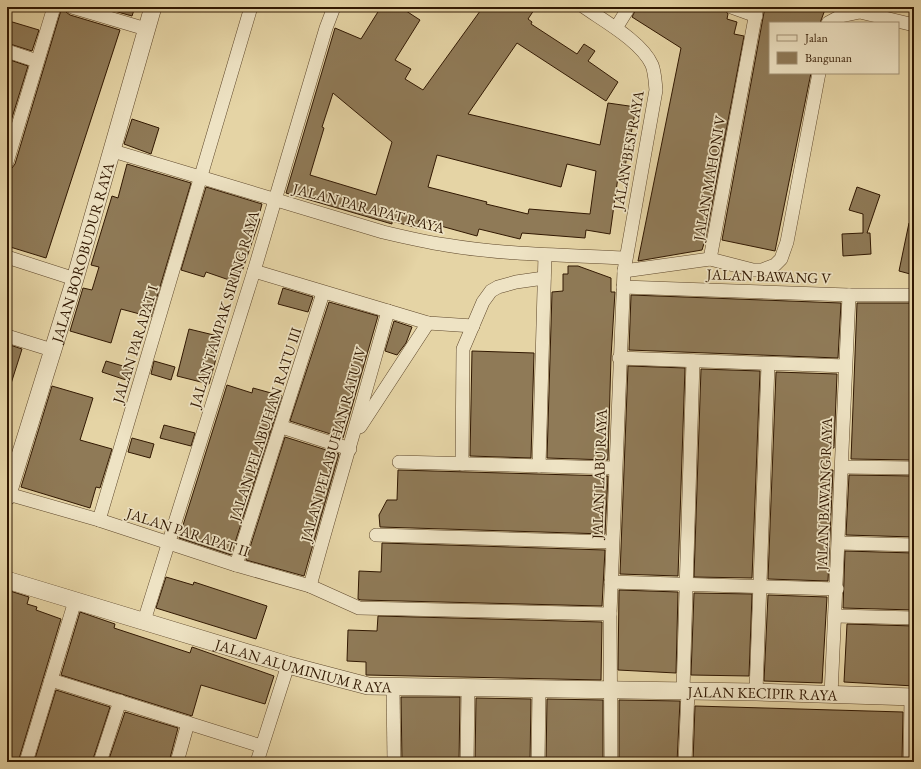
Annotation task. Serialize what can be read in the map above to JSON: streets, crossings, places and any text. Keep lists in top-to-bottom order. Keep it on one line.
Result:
{"streets":{"street":["JALAN BESI RAYA","JALAN MAHONI V","JALAN PARAPAT RAYA","JALAN BOROBUDUR RAYA","JALAN BAWANG V","JALAN TAMPAK SIRING RAYA","JALAN PARAPAT I","JALAN PELABUHAN RATU III","JALAN PELABUHAN RATU IV","JALAN LABU RAYA","JALAN BAWANG RAYA","JALAN PARAPAT II","JALAN ALUMINIUM RAYA","JALAN KECIPIR RAYA"]},"crossings":[["JALAN BESI RAYA","JALAN MAHONI V"],["JALAN BESI RAYA","JALAN PARAPAT RAYA"],["JALAN BESI RAYA","JALAN LABU RAYA"],["JALAN MAHONI V","JALAN PARAPAT RAYA"],["JALAN MAHONI V","JALAN LABU RAYA"],["JALAN PARAPAT RAYA","JALAN BOROBUDUR RAYA"],["JALAN PARAPAT RAYA","JALAN TAMPAK SIRING RAYA"],["JALAN PARAPAT RAYA","JALAN PARAPAT I"],["JALAN PARAPAT RAYA","JALAN LABU RAYA"],["JALAN BOROBUDUR RAYA","JALAN PARAPAT II"],["JALAN BAWANG V","JALAN LABU RAYA"],["JALAN BAWANG V","JALAN BAWANG RAYA"],["JALAN TAMPAK SIRING RAYA","JALAN PARAPAT II"],["JALAN TAMPAK SIRING RAYA","JALAN ALUMINIUM RAYA"],["JALAN PARAPAT I","JALAN PARAPAT II"],["JALAN PELABUHAN RATU III","JALAN PARAPAT II"],["JALAN PELABUHAN RATU IV","JALAN PARAPAT II"],["JALAN LABU RAYA","JALAN PARAPAT II"],["JALAN LABU RAYA","JALAN ALUMINIUM RAYA"],["JALAN LABU RAYA","JALAN KECIPIR RAYA"],["JALAN BAWANG RAYA","JALAN KECIPIR RAYA"],["JALAN ALUMINIUM RAYA","JALAN KECIPIR RAYA"]],"legend":["Jalan","Bangunan"]}
